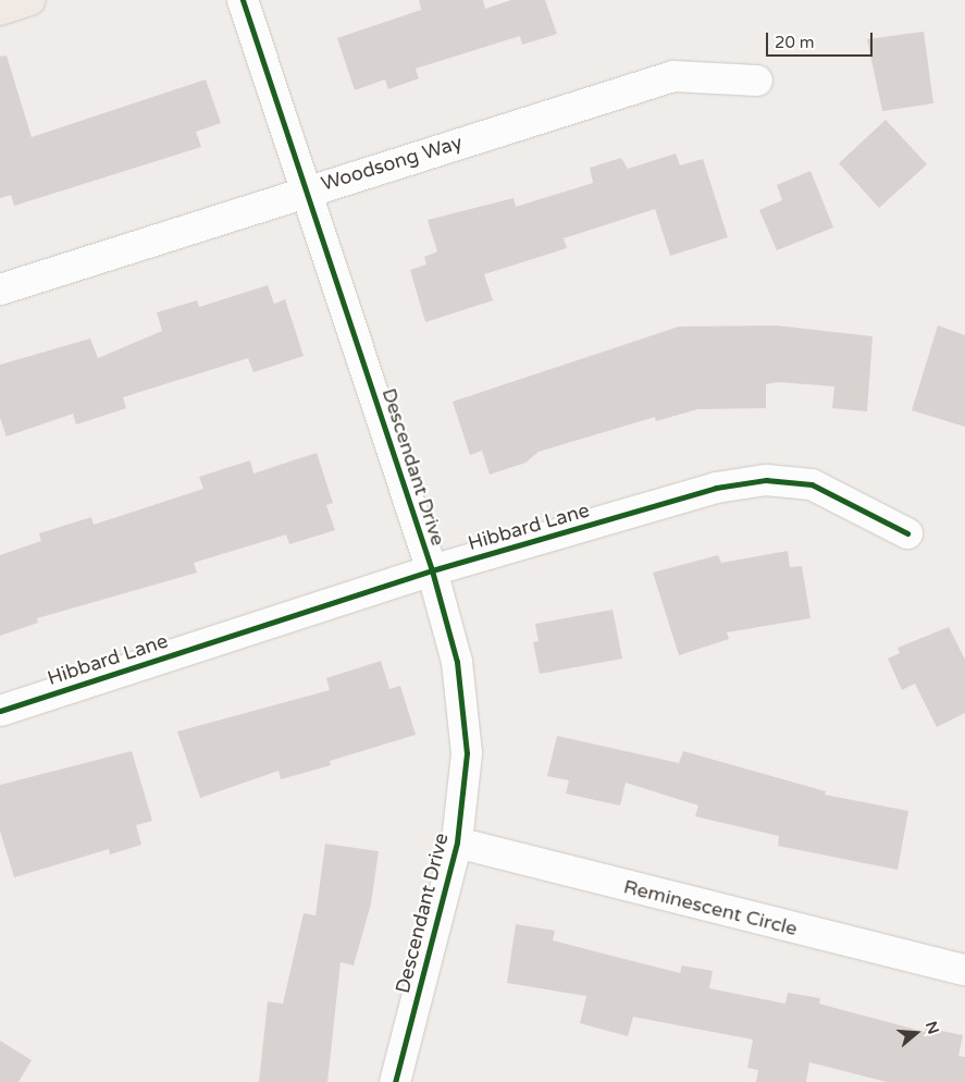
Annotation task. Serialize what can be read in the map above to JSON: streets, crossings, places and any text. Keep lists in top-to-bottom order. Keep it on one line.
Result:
{"streets":{"street":["Woodsong Way","Descendant Drive","Hibbard Lane","Reminescent Circle"]},"crossings":[["Woodsong Way","Descendant Drive"],["Descendant Drive","Hibbard Lane"],["Descendant Drive","Reminescent Circle"]],"scale_bar":"20 m","north":"right"}
